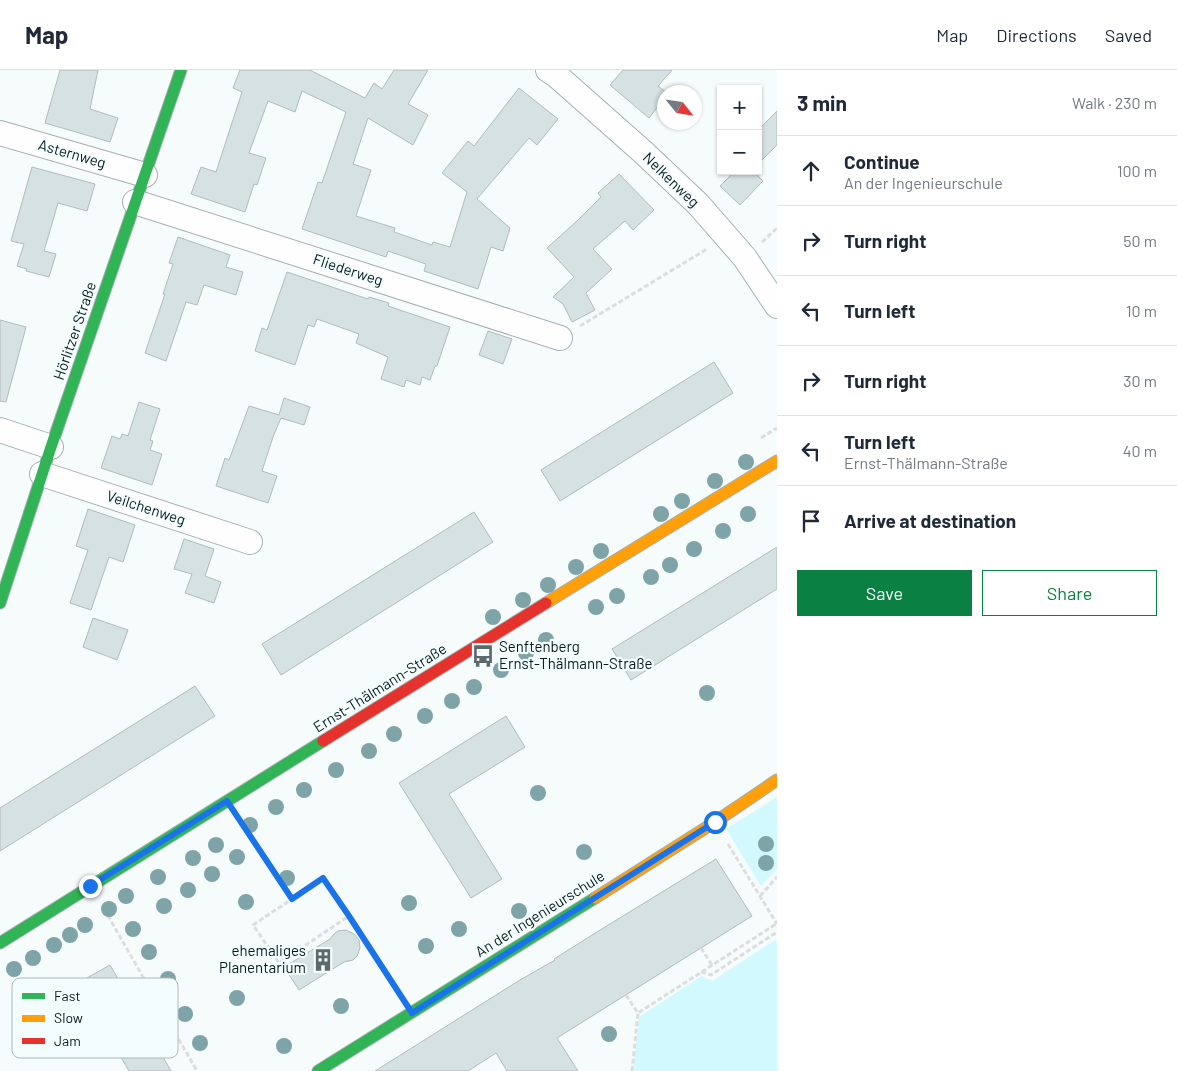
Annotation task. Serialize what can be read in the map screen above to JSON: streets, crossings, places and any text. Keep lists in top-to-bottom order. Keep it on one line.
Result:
{"streets":{"street":["Asternweg","Nelkenweg","Fliederweg","Hörlitzer Straße","Veilchenweg","Ernst-Thälmann-Straße","An der Ingenieurschule"]},"crossings":[["Asternweg","Hörlitzer Straße"],["Fliederweg","Hörlitzer Straße"],["Hörlitzer Straße","Veilchenweg"]],"places":{"bus stop":["Senftenberg Ernst-Thälmann-Straße"],"building":["ehemaliges Planentarium"]},"legend":["Fast","Slow","Jam"],"north":"bottom right","page":{"header":"Map","nav":["Map","Directions","Saved"],"heading":["3 min","Walk · 230 m"],"map_buttons":["+","−"],"list":[["Continue","An der Ingenieurschule","100 m"],["Turn right","50 m"],["Turn left","10 m"],["Turn right","30 m"],["Turn left","Ernst-Thälmann-Straße","40 m"],"Arrive at destination"],"buttons":["Save","Share"]}}
